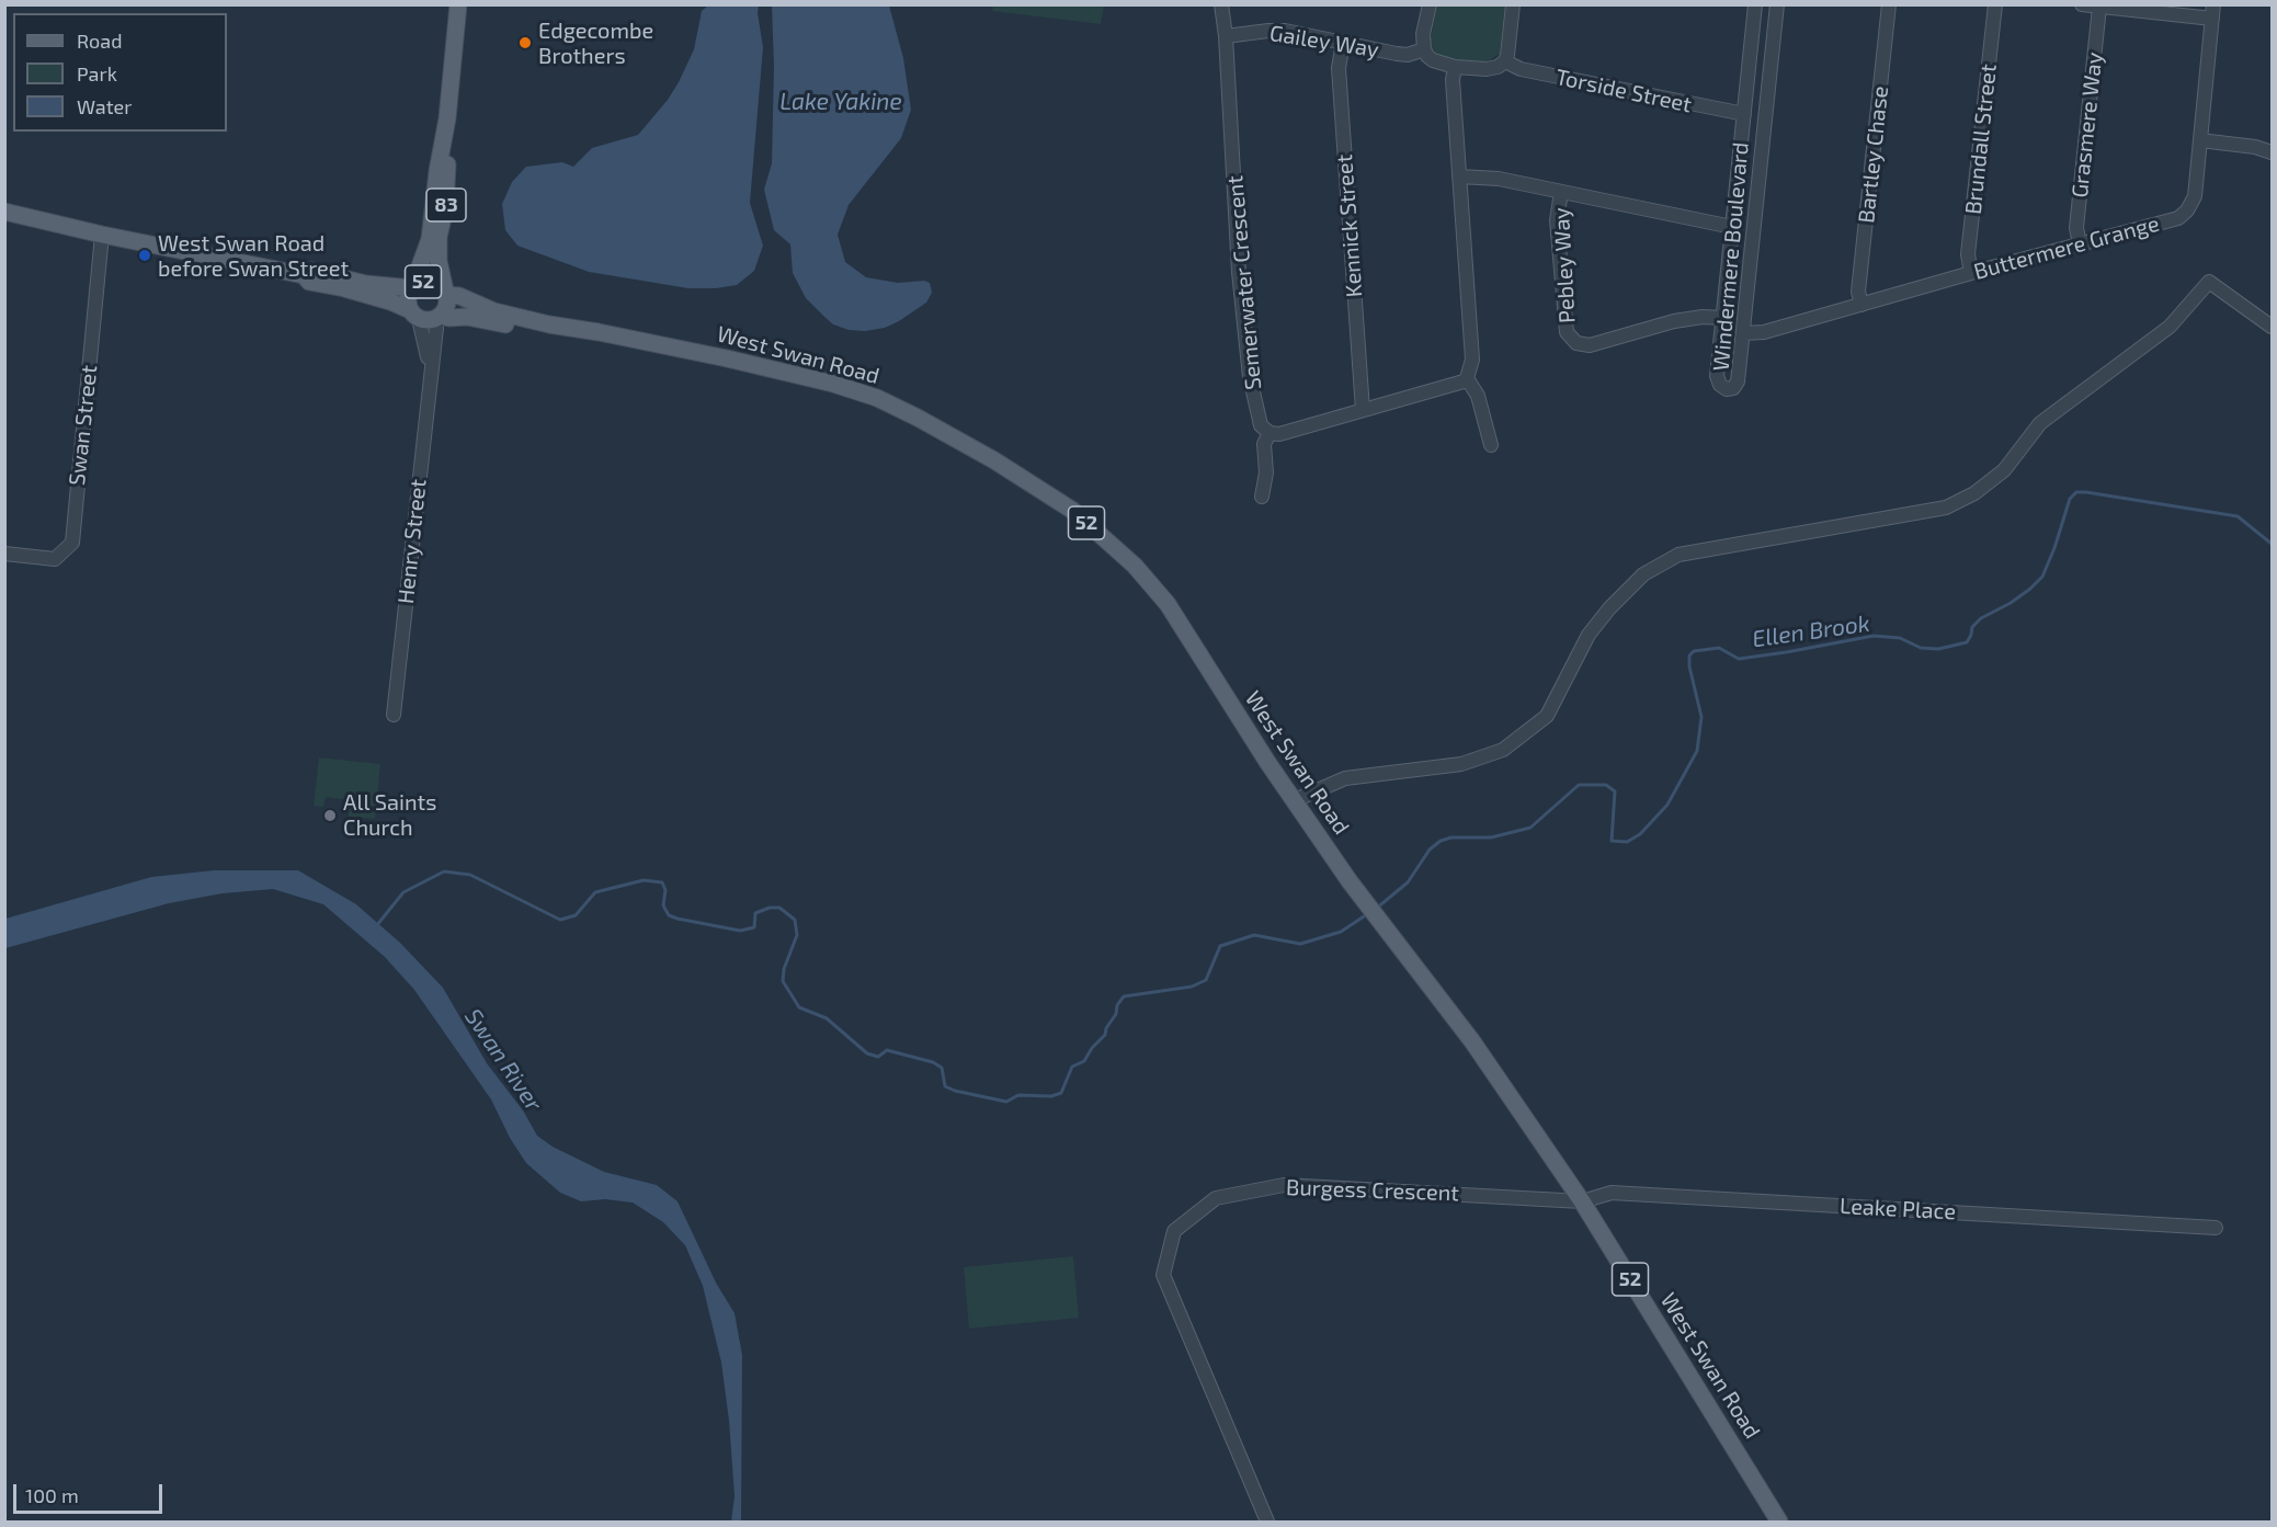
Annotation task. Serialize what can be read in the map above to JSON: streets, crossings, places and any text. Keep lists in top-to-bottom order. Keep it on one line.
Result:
{"streets":{"main road":["83","52","West Swan Road"],"street":["Gailey Way","Torside Street","Grasmere Way","Brundall Street","Bartley Chase","Kennick Street","Buttermere Grange","Windermere Boulevard","Pebley Way","Semerwater Crescent","Swan Street","Henry Street","Burgess Crescent","Leake Place"]},"crossings":[["Gailey Way","Kennick Street"],["Gailey Way","Semerwater Crescent"],["Torside Street","Windermere Boulevard"],["Grasmere Way","Buttermere Grange"],["Brundall Street","Buttermere Grange"],["Bartley Chase","Buttermere Grange"],["83","52"],["83","West Swan Road"],["83","Henry Street"],["Buttermere Grange","Windermere Boulevard"],["Windermere Boulevard","Pebley Way"],["52","West Swan Road"],["52","Swan Street"],["52","Henry Street"],["West Swan Road","Henry Street"],["West Swan Road","Burgess Crescent"],["West Swan Road","Leake Place"],["Burgess Crescent","Leake Place"]],"water":["Lake Yakine","Ellen Brook","Swan River"],"places":["Edgecombe Brothers","West Swan Road before Swan Street","All Saints Church"],"legend":["Road","Park","Water"],"scale_bar":"100 m"}
